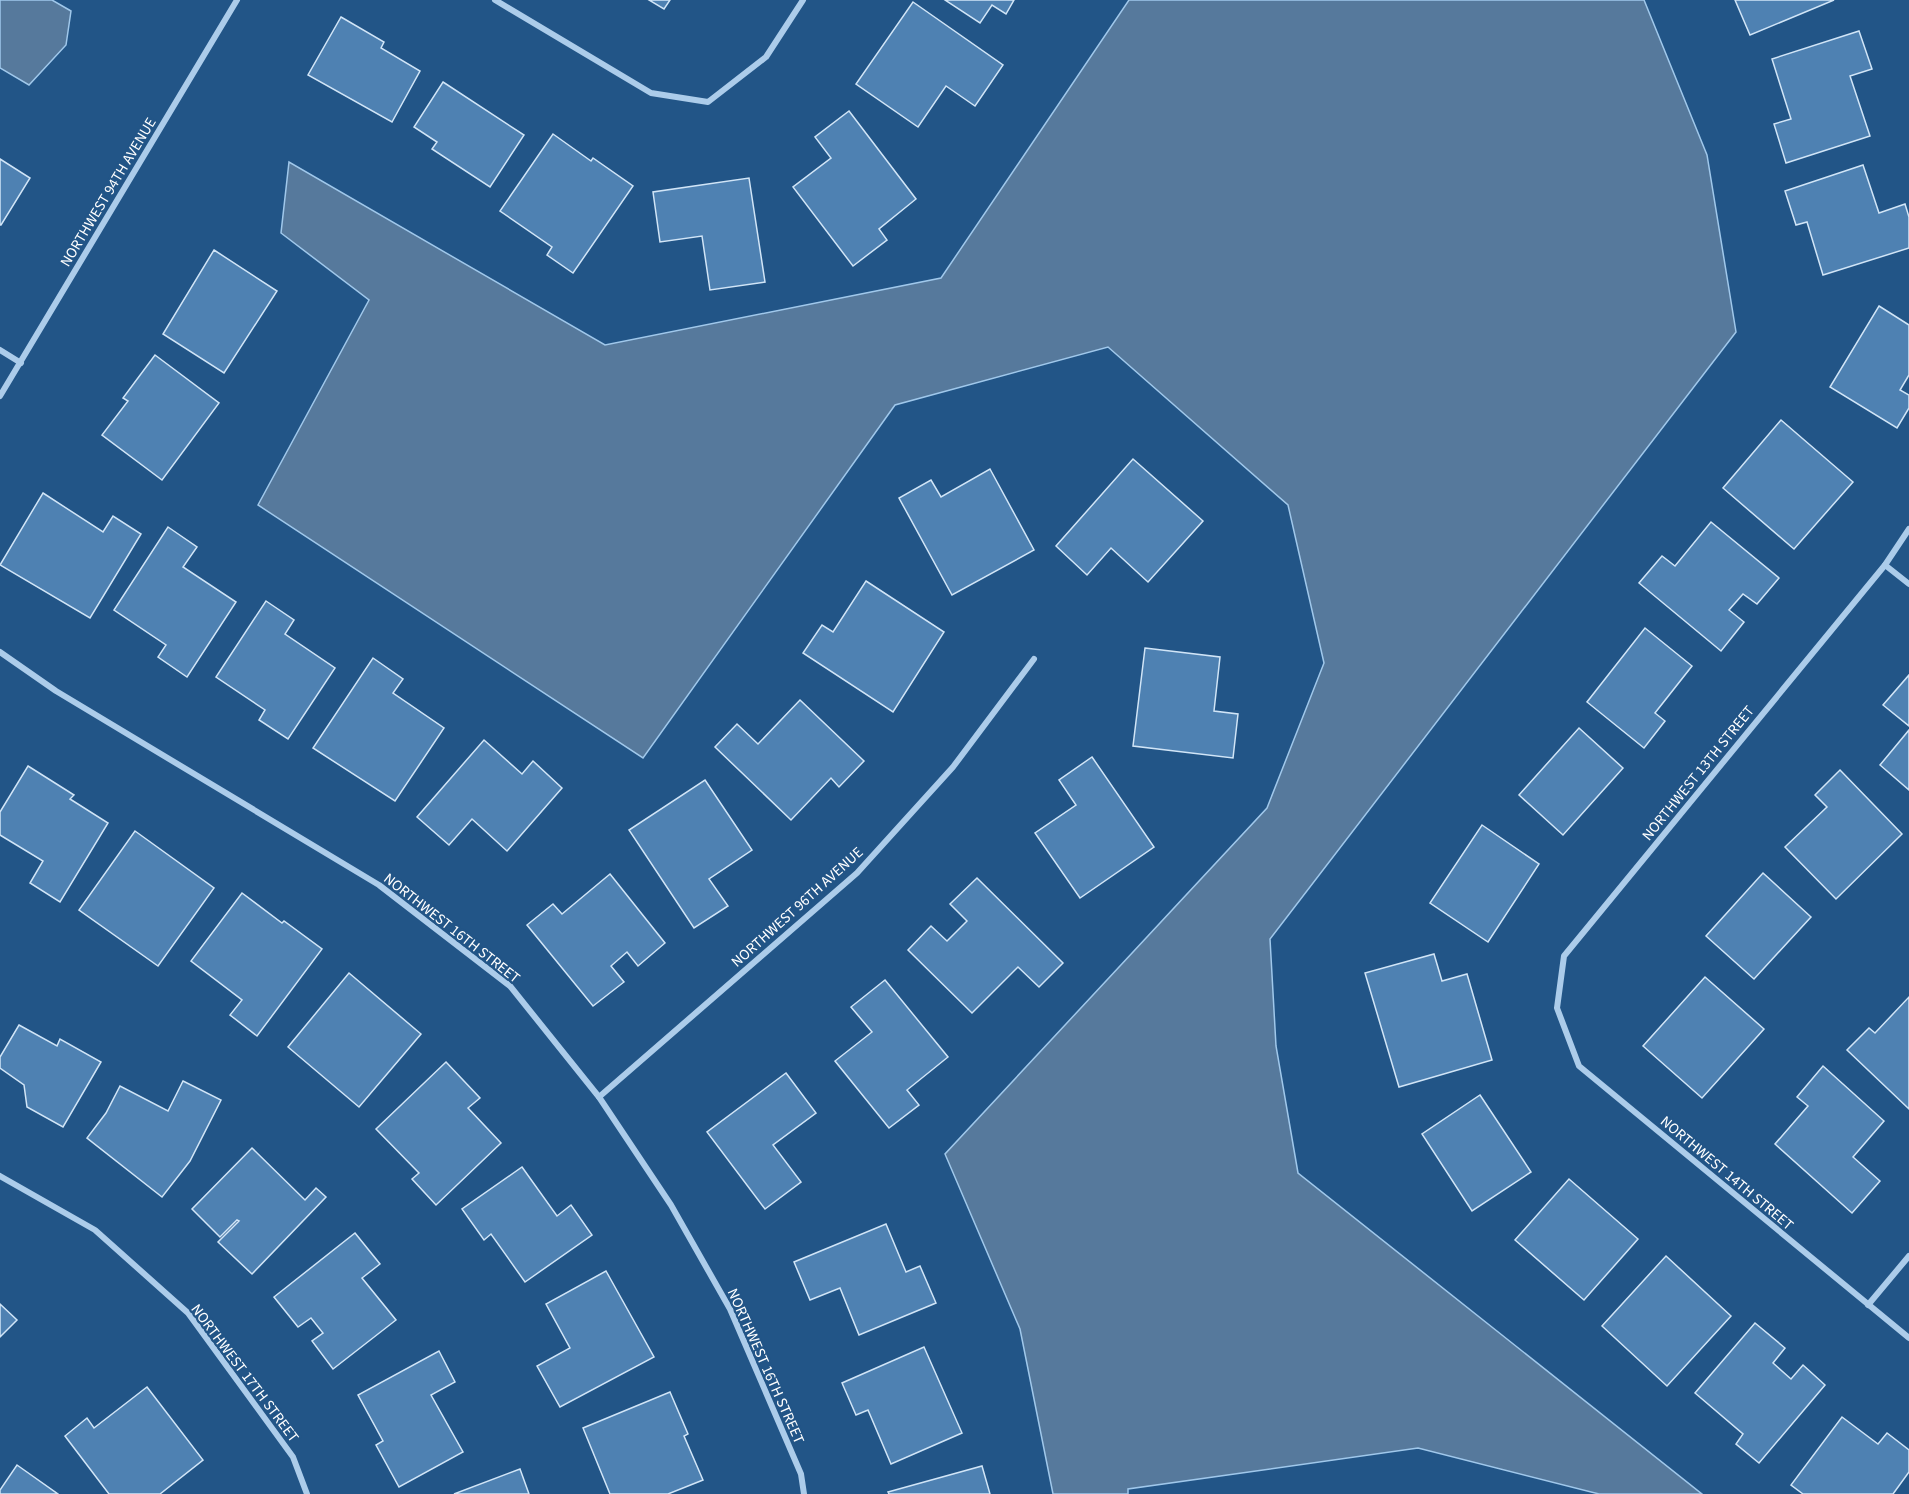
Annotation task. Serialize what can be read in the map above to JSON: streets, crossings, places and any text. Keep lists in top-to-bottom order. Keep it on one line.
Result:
{"streets":{"street":["NORTHWEST 94TH AVENUE","NORTHWEST 13TH STREET","NORTHWEST 96TH AVENUE","NORTHWEST 16TH STREET","NORTHWEST 14TH STREET","NORTHWEST 17TH STREET"]},"crossings":[["NORTHWEST 13TH STREET","NORTHWEST 14TH STREET"],["NORTHWEST 96TH AVENUE","NORTHWEST 16TH STREET"]]}
